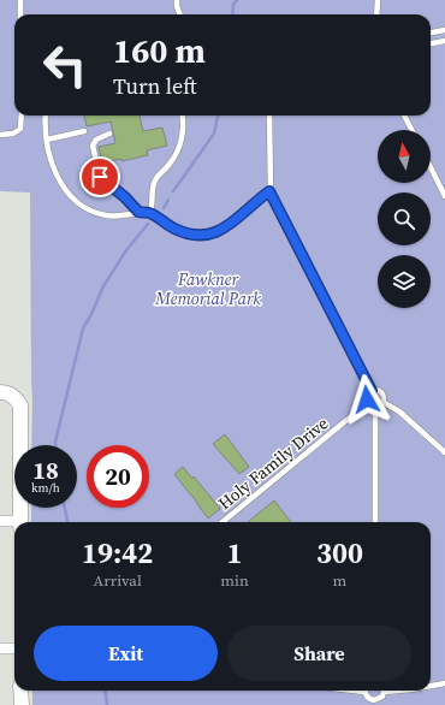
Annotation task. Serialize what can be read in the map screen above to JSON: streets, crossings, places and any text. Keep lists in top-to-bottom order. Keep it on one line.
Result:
{"streets":{"lane":["Holy Family Drive"]},"parks":["Fawkner Memorial Park"],"north":"top","page":{"turn":["160 m","Turn left"],"speed":"18 km/h","limit":"20","eta":["19:42","Arrival","1","min","300","m"],"buttons":["Exit","Share"]}}
